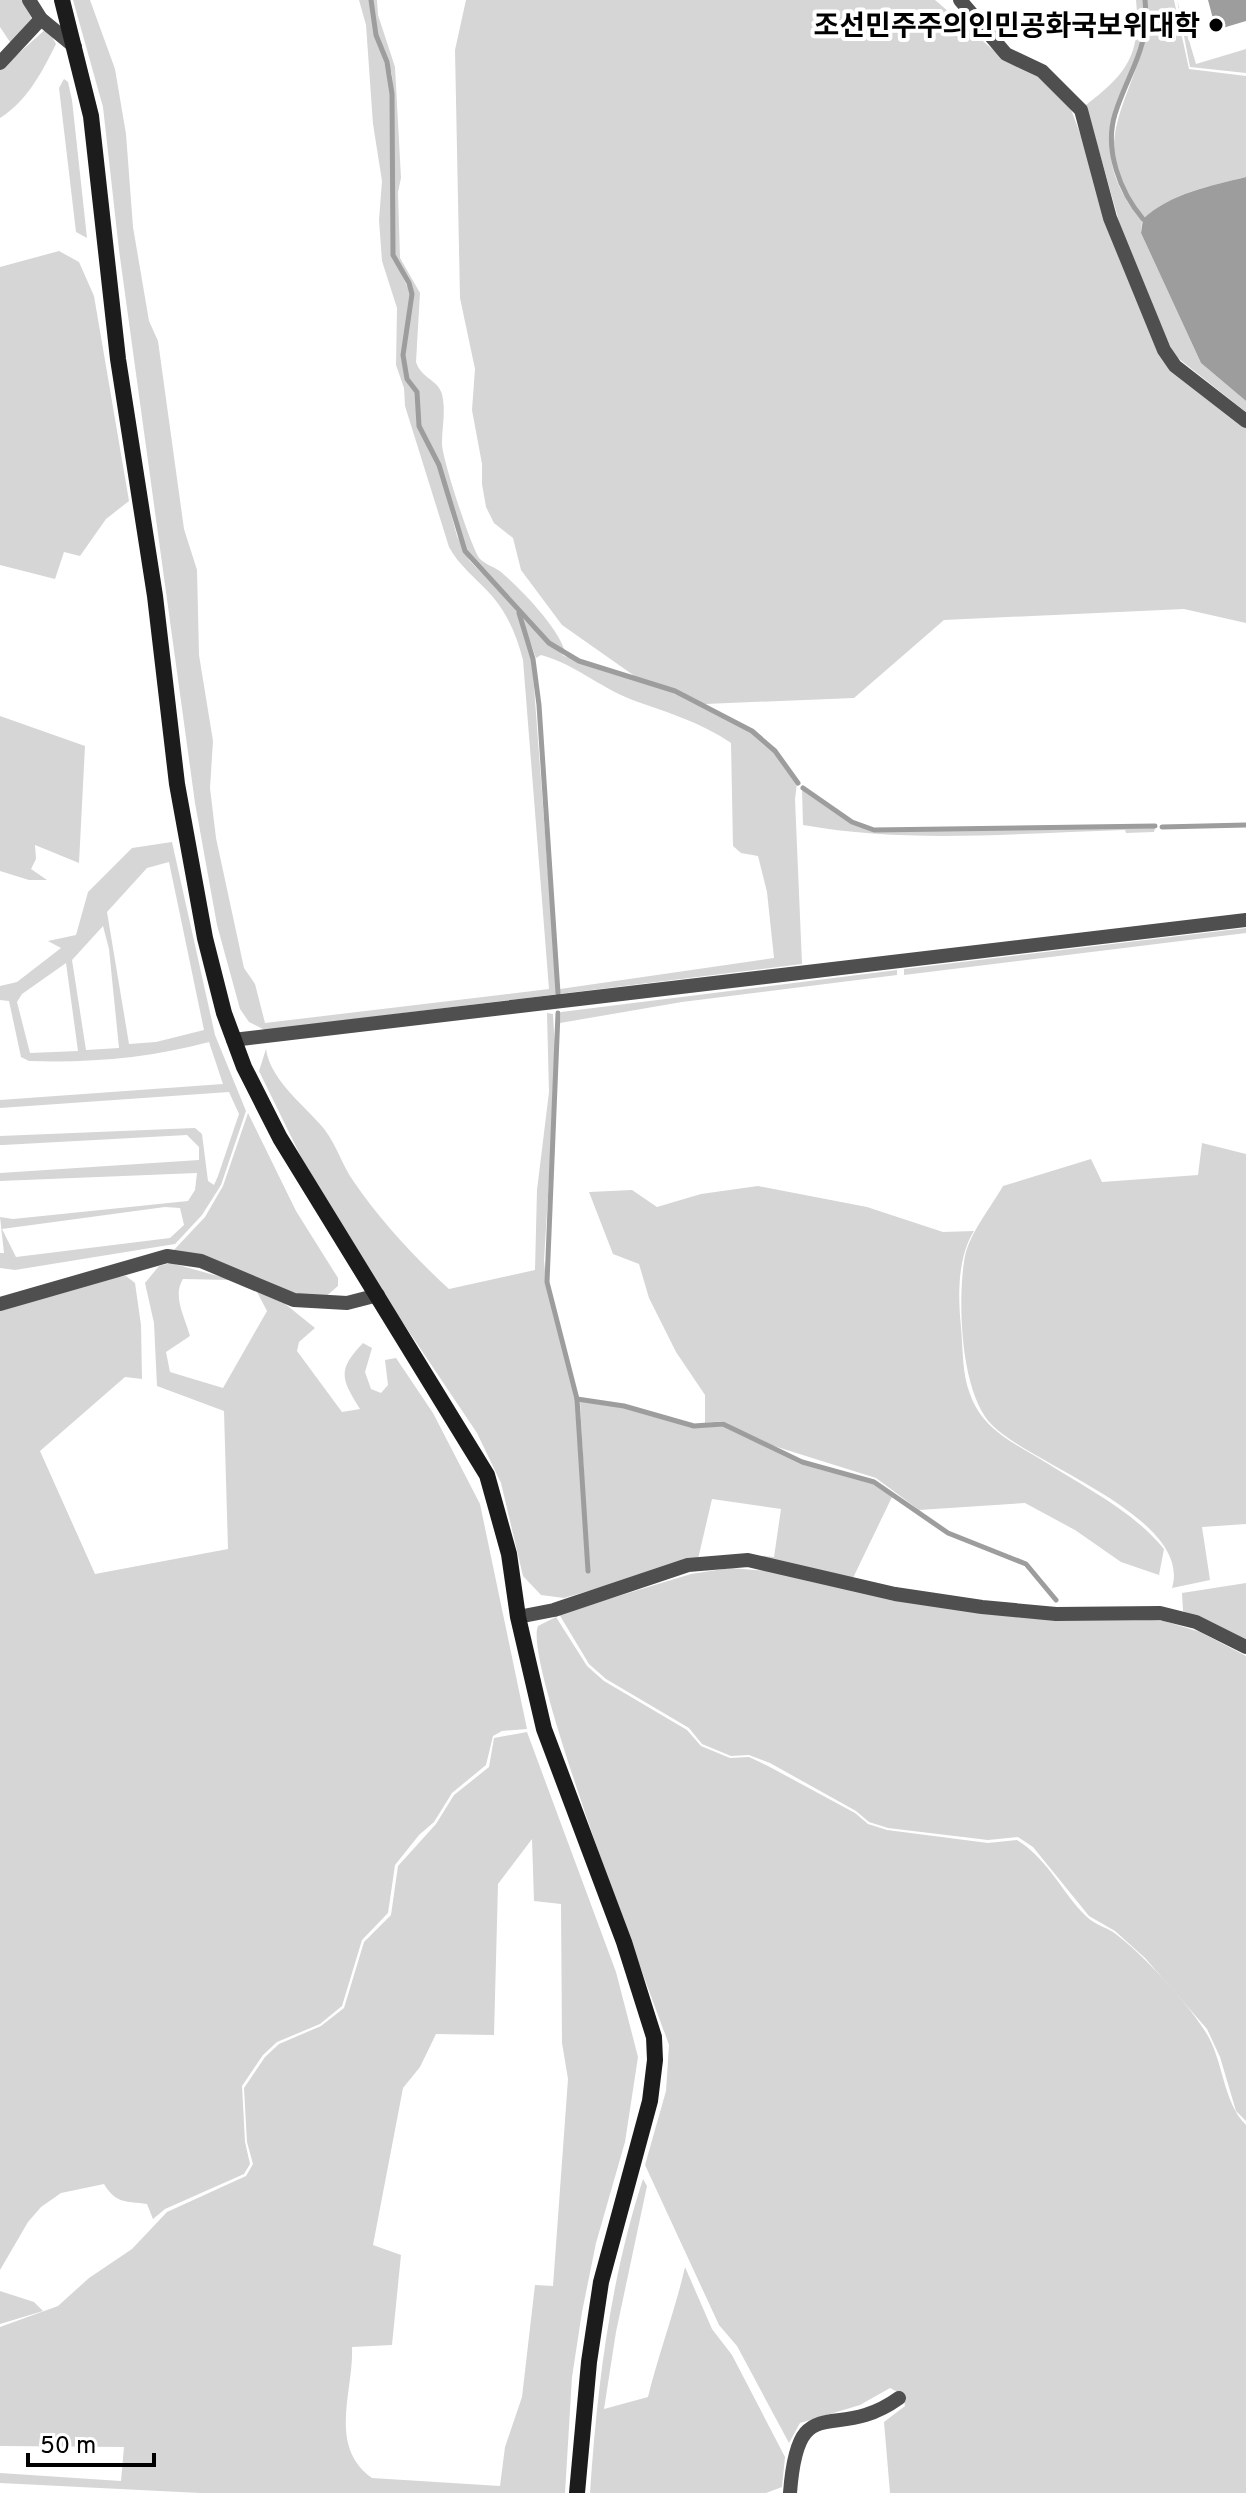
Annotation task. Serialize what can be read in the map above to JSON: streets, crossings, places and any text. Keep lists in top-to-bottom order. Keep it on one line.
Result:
{"places":["조선민주주의인민공화국보위대학"],"scale_bar":"50 m"}
